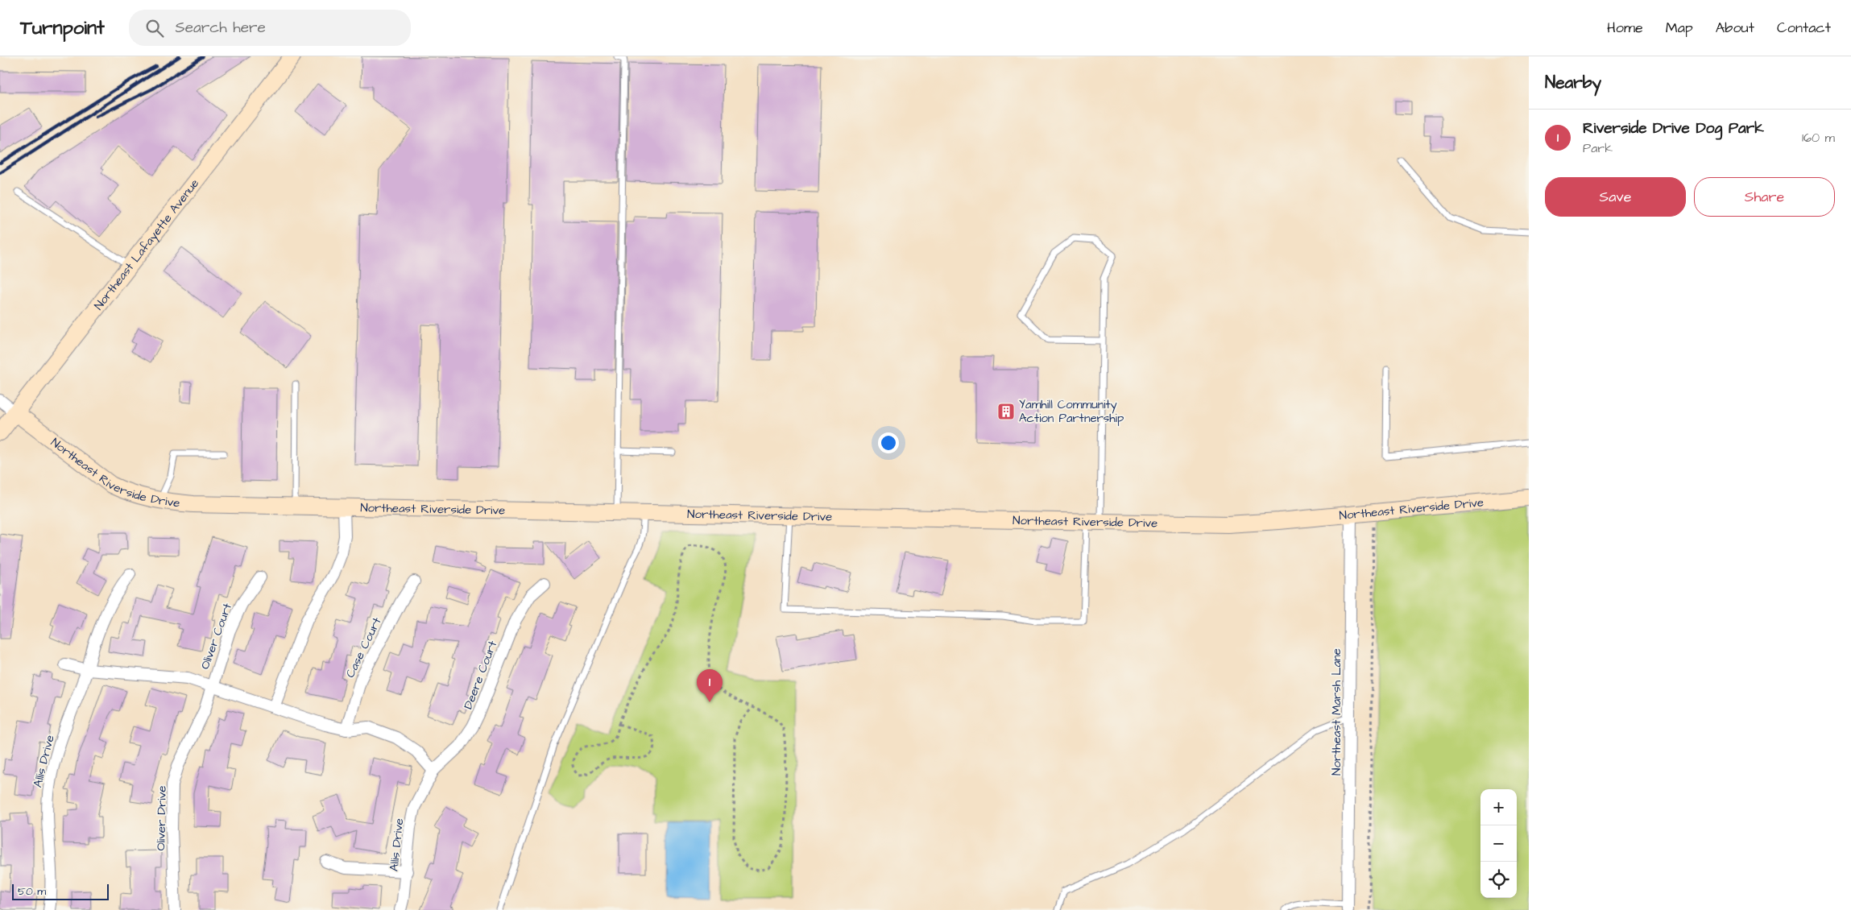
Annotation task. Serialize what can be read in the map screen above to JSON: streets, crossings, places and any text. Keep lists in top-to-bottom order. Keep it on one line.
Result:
{"streets":{"street":["Northeast Lafayette Avenue","Northeast Riverside Drive","Oliver Court","Case Court","Deere Court","Northeast Marsh Lane","Allis Drive","Oliver Drive"]},"crossings":[["Northeast Lafayette Avenue","Northeast Riverside Drive"],["Northeast Riverside Drive","Northeast Marsh Lane"],["Oliver Court","Oliver Drive"],["Deere Court","Allis Drive"]],"places":{"building":["Yamhill Community Action Partnership"]},"scale_bar":"50 m","page":{"header":"Turnpoint","search":"Search here","nav":["Home","Map","About","Contact"],"heading":"Nearby","list":[{"mark":"1","name":"Riverside Drive Dog Park","note":"Park","value":"160 m"}],"buttons":["Save","Share"],"pins":"1","map_buttons":["+","−"],"scale":"50 m"}}
